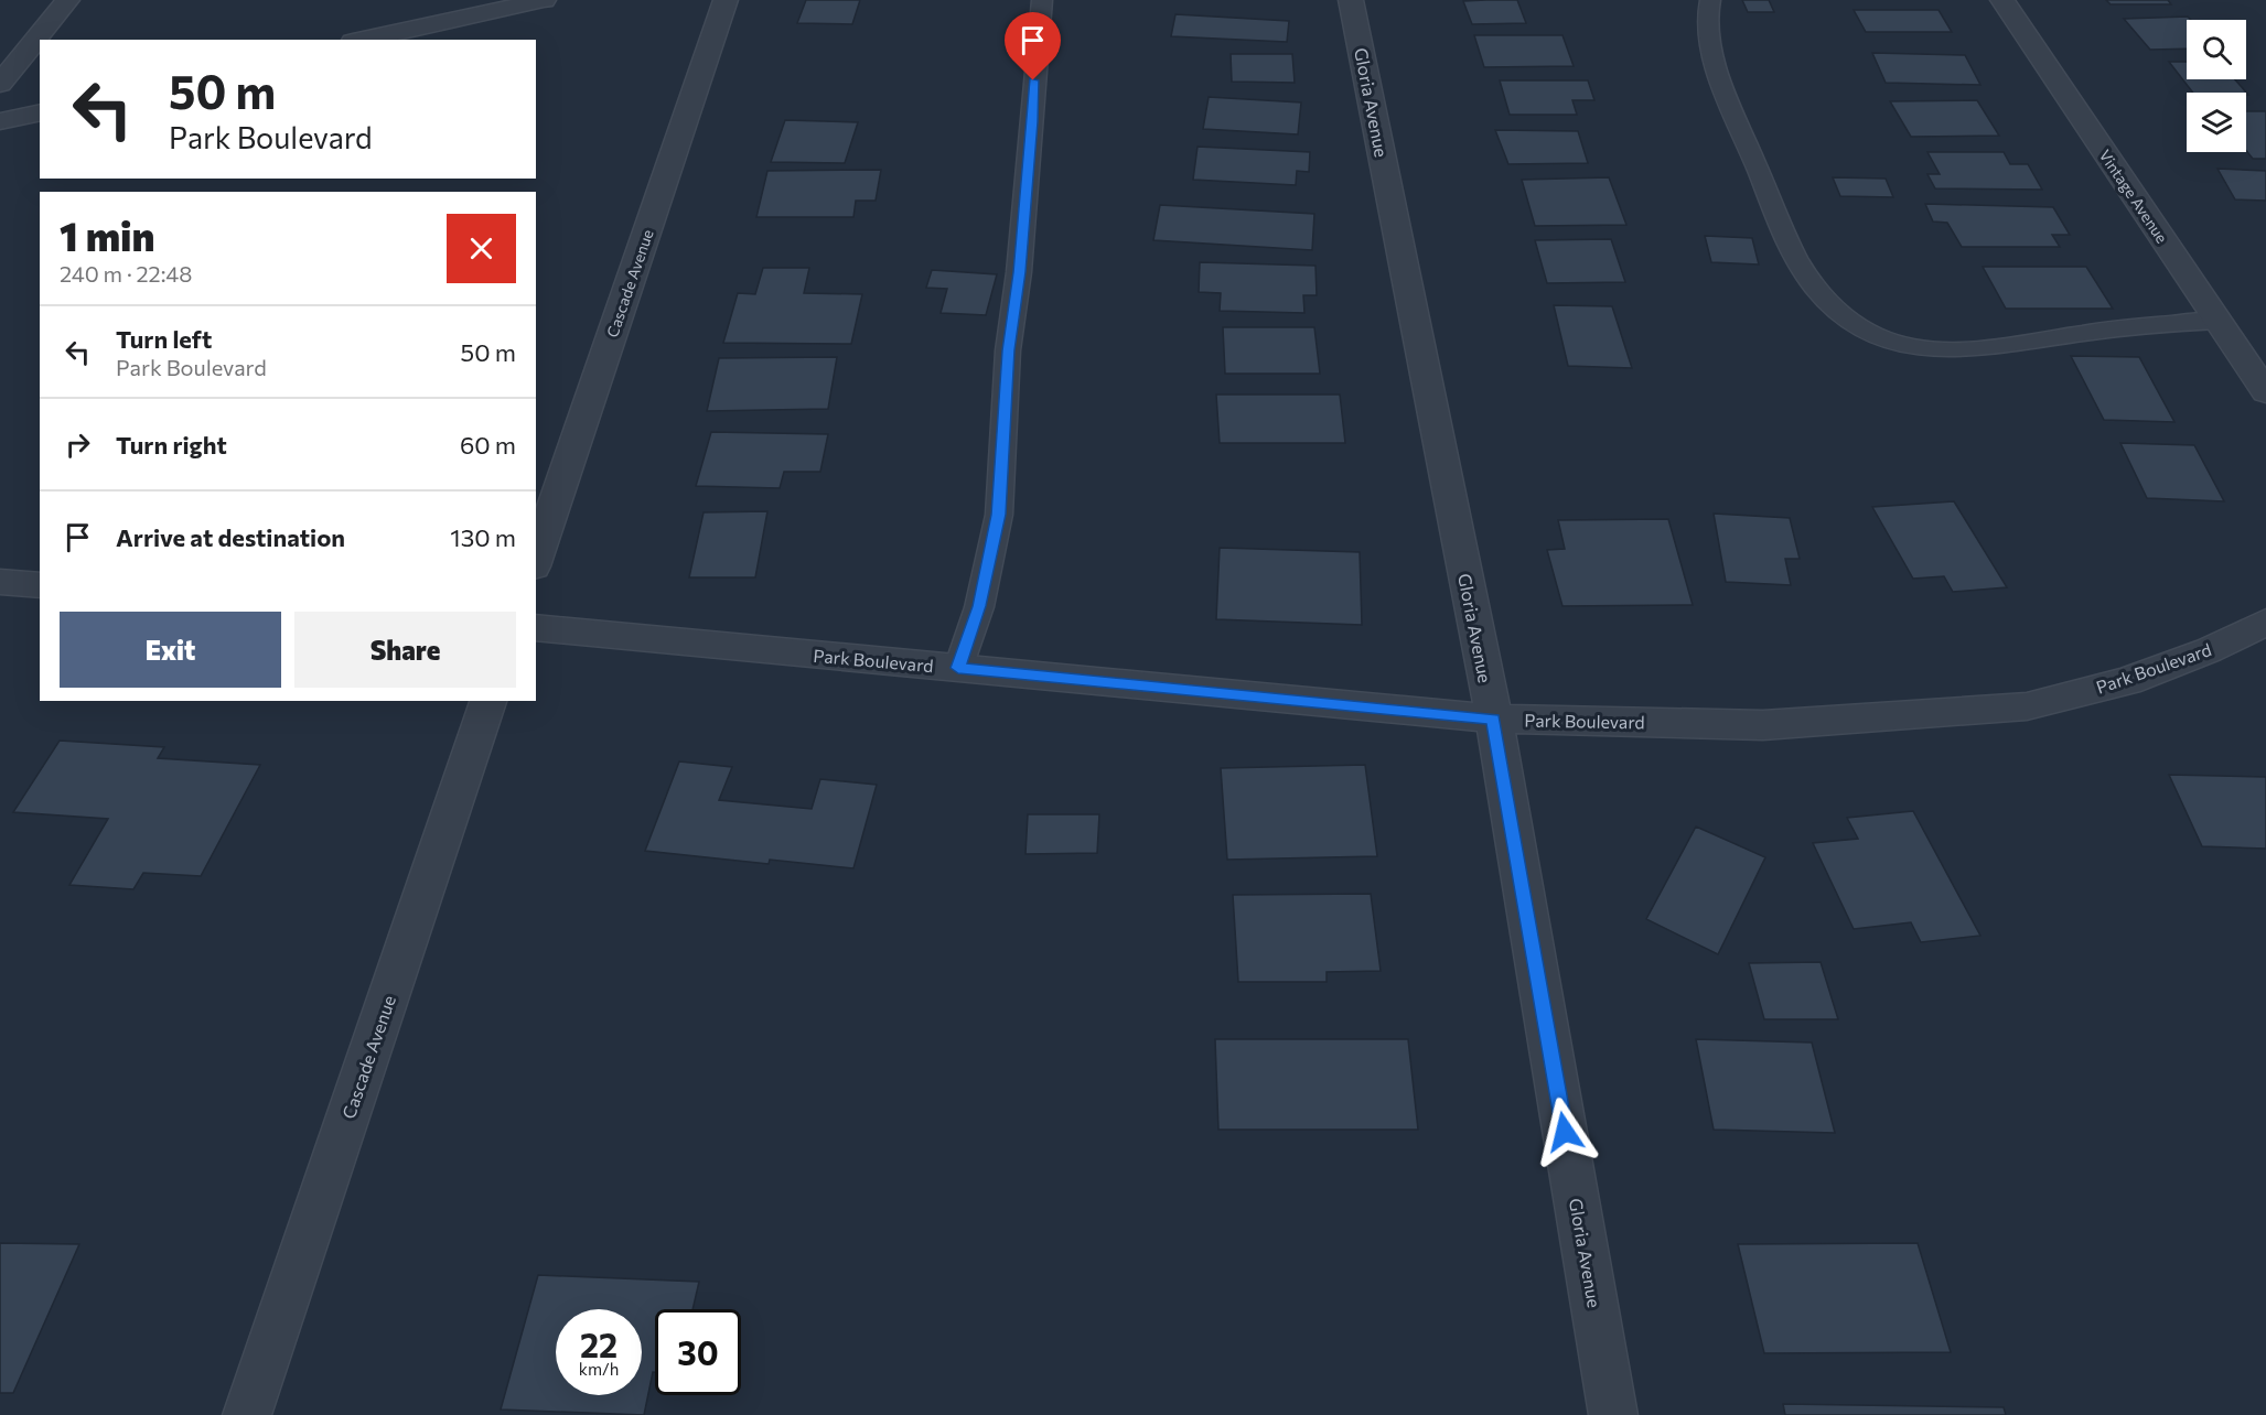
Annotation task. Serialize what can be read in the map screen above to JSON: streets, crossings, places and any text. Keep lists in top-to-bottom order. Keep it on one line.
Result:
{"streets":{"street":["Gloria Avenue","Vintage Avenue","Cascade Avenue","Park Boulevard"]},"crossings":[["Gloria Avenue","Park Boulevard"]],"page":{"turn":["50 m","Park Boulevard"],"heading":["1 min","240 m · 22:48"],"list":[{"name":"Turn left","note":"Park Boulevard","value":"50 m"},{"name":"Turn right","value":"60 m"},{"name":"Arrive at destination","value":"130 m"}],"buttons":["Exit","Share"],"speed":"22 km/h","limit":"30"}}
